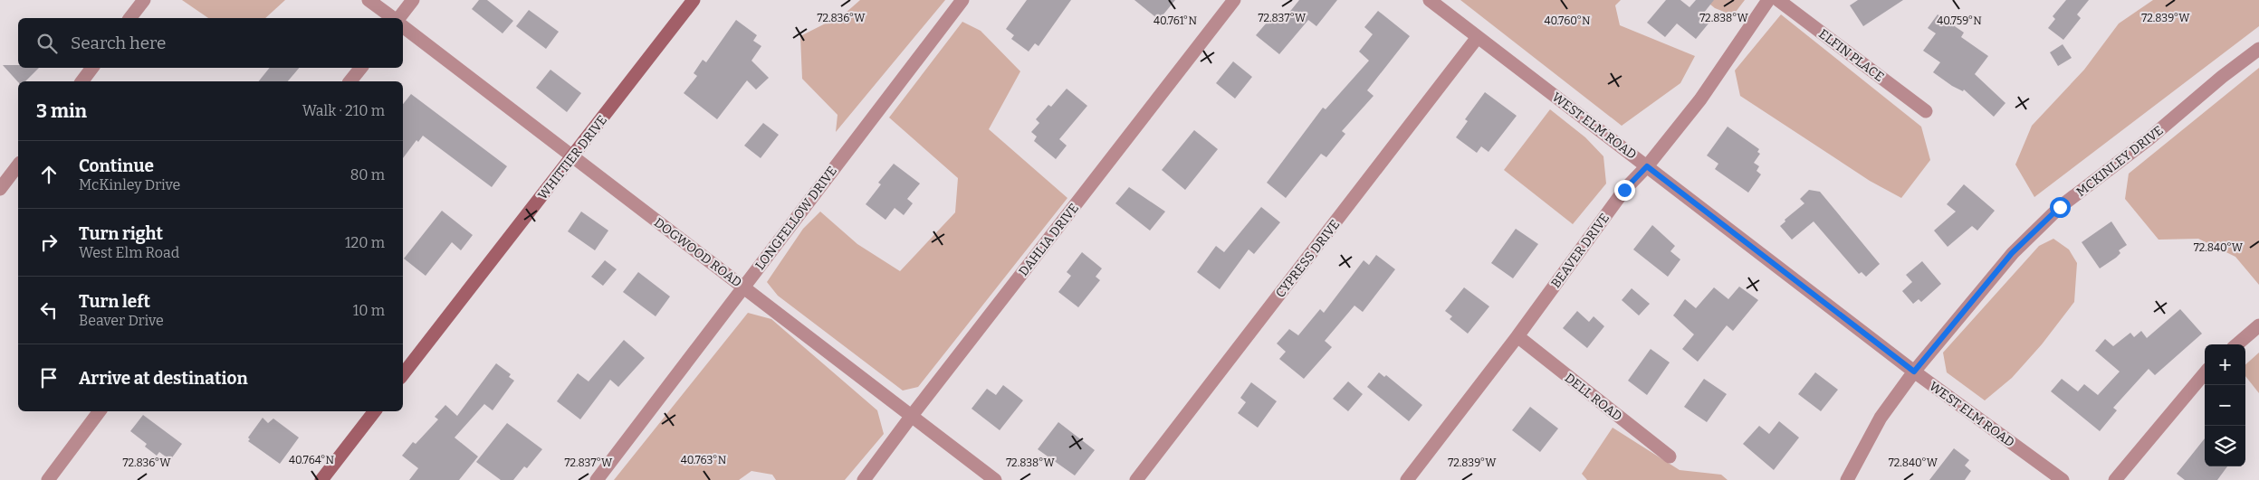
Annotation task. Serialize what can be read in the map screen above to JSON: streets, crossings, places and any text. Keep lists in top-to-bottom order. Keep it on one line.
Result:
{"streets":{"street":["ELFIN PLACE","WEST ELM ROAD","WHITTIER DRIVE","MCKINLEY DRIVE","LONGFELLOW DRIVE","DAHLIA DRIVE","BEAVER DRIVE","DOGWOOD ROAD","CYPRESS DRIVE","DELL ROAD"]},"crossings":[["WEST ELM ROAD","MCKINLEY DRIVE"],["WEST ELM ROAD","BEAVER DRIVE"],["WEST ELM ROAD","CYPRESS DRIVE"],["WHITTIER DRIVE","DOGWOOD ROAD"],["LONGFELLOW DRIVE","DOGWOOD ROAD"],["DAHLIA DRIVE","DOGWOOD ROAD"],["BEAVER DRIVE","DELL ROAD"]],"page":{"search":"Search here","heading":["3 min","Walk · 210 m"],"list":[["Continue","McKinley Drive","80 m"],["Turn right","West Elm Road","120 m"],["Turn left","Beaver Drive","10 m"],"Arrive at destination"],"map_buttons":["+","−"]},"coordinates":["72.836°W","72.837°W","72.838°W","72.839°W","40.761°N","40.760°N","40.759°N","72.840°W","40.764°N","40.763°N"]}
